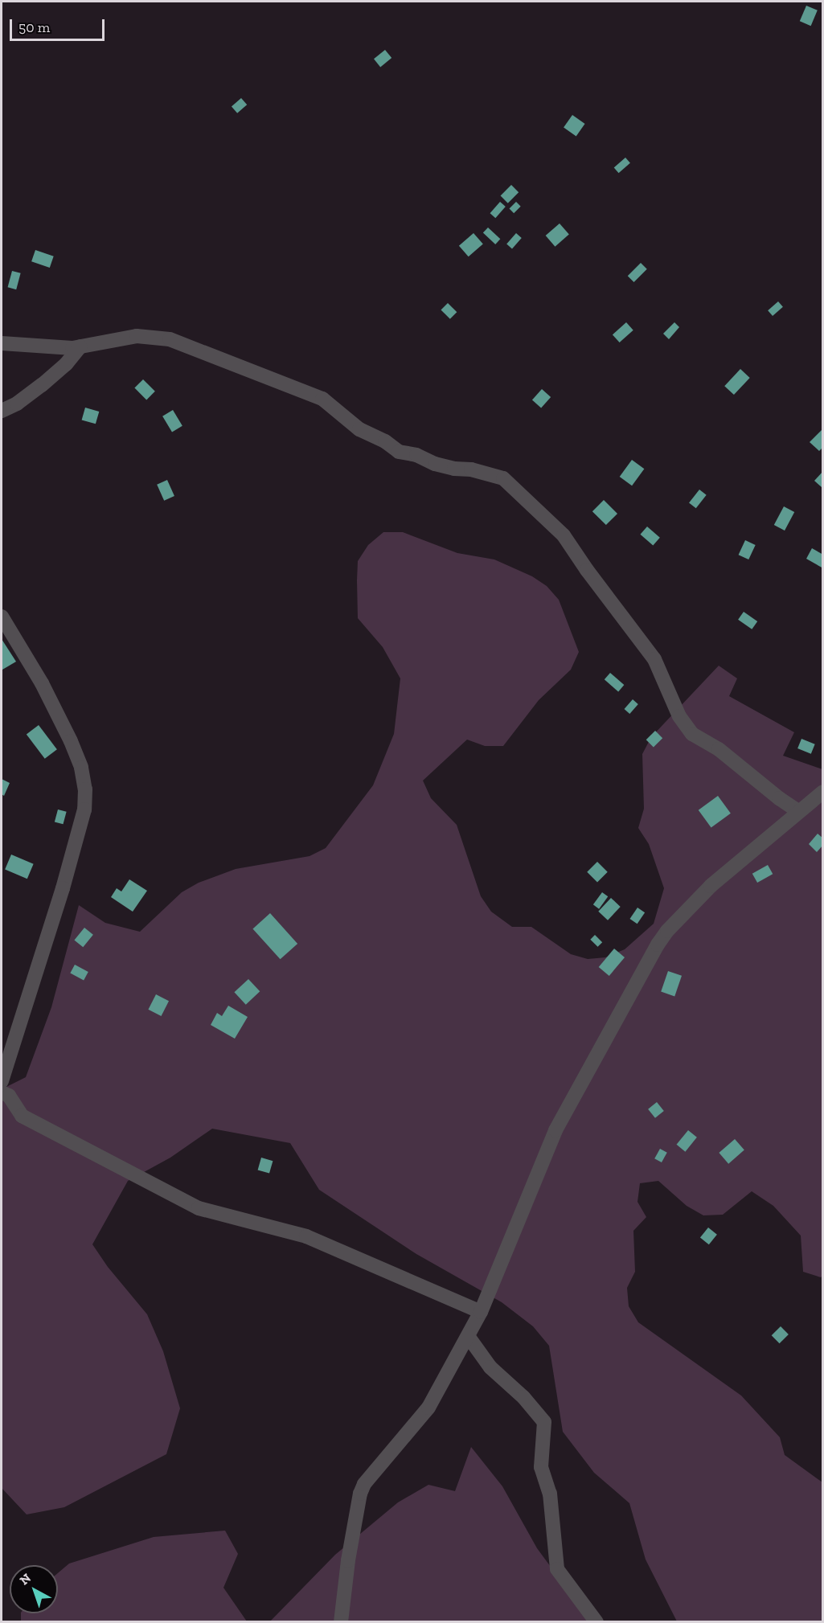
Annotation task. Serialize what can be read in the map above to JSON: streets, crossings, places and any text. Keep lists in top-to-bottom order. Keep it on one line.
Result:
{"scale_bar":"50 m","north":"top left"}
